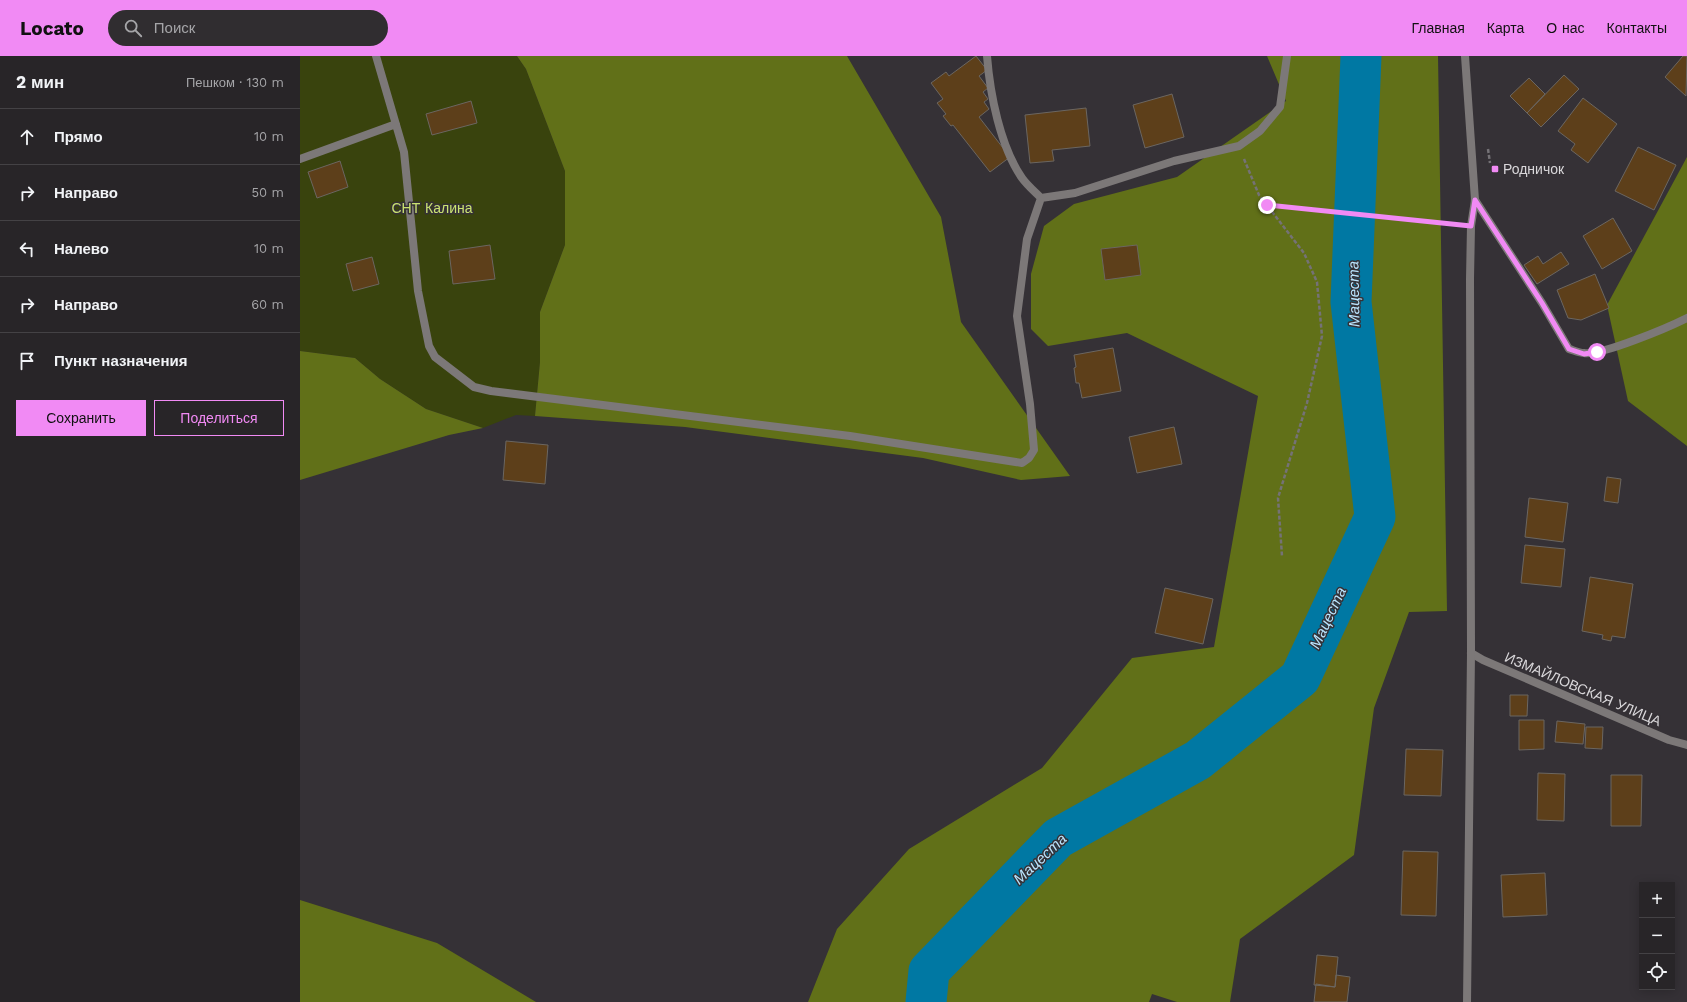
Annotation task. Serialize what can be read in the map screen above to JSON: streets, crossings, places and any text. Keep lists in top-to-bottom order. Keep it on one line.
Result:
{"streets":{"street":["ИЗМАЙЛОВСКАЯ УЛИЦА"]},"water":["Мацеста"],"parks":["СНТ Калина"],"places":{"transit":["Родничок"]},"page":{"header":"Locato","search":"Поиск","nav":["Главная","Карта","О нас","Контакты"],"heading":["2 мин","Пешком · 130 m"],"list":[["Прямо","10 m"],["Направо","50 m"],["Налево","10 m"],["Направо","60 m"],"Пункт назначения"],"buttons":["Сохранить","Поделиться"],"map_buttons":["+","−"]}}
